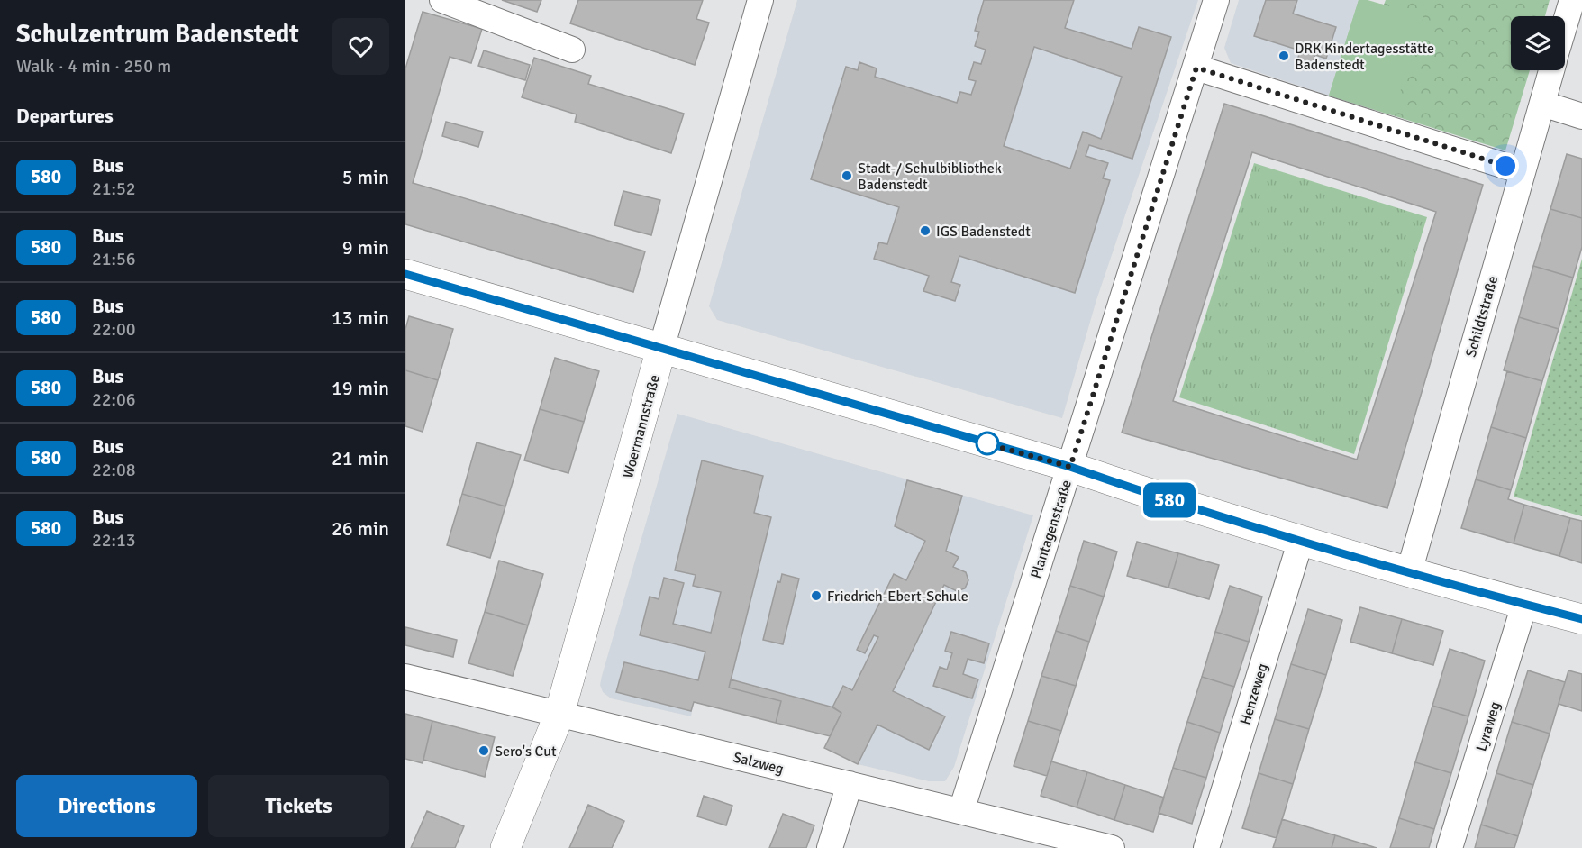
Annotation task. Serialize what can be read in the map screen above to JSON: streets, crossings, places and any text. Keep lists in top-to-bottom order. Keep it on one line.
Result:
{"streets":{"street":["Schildtstraße","Woermannstraße","Plantagenstraße","Henzeweg","Lyraweg","Salzweg"]},"crossings":[["Woermannstraße","Salzweg"],["Plantagenstraße","Salzweg"]],"places":["DRK Kindertagesstätte Badenstedt","Stadt-/ Schulbibliothek Badenstedt","IGS Badenstedt","Friedrich-Ebert-Schule","Sero's Cut"],"lines":["bus line 580"],"page":{"heading":[["Schulzentrum Badenstedt","Walk · 4 min · 250 m"],"Departures"],"on_map":"580","list":[{"mark":"580","name":"Bus","note":"21:52","value":"5 min"},{"mark":"580","name":"Bus","note":"21:56","value":"9 min"},{"mark":"580","name":"Bus","note":"22:00","value":"13 min"},{"mark":"580","name":"Bus","note":"22:06","value":"19 min"},{"mark":"580","name":"Bus","note":"22:08","value":"21 min"},{"mark":"580","name":"Bus","note":"22:13","value":"26 min"}],"buttons":["Directions","Tickets"]}}
